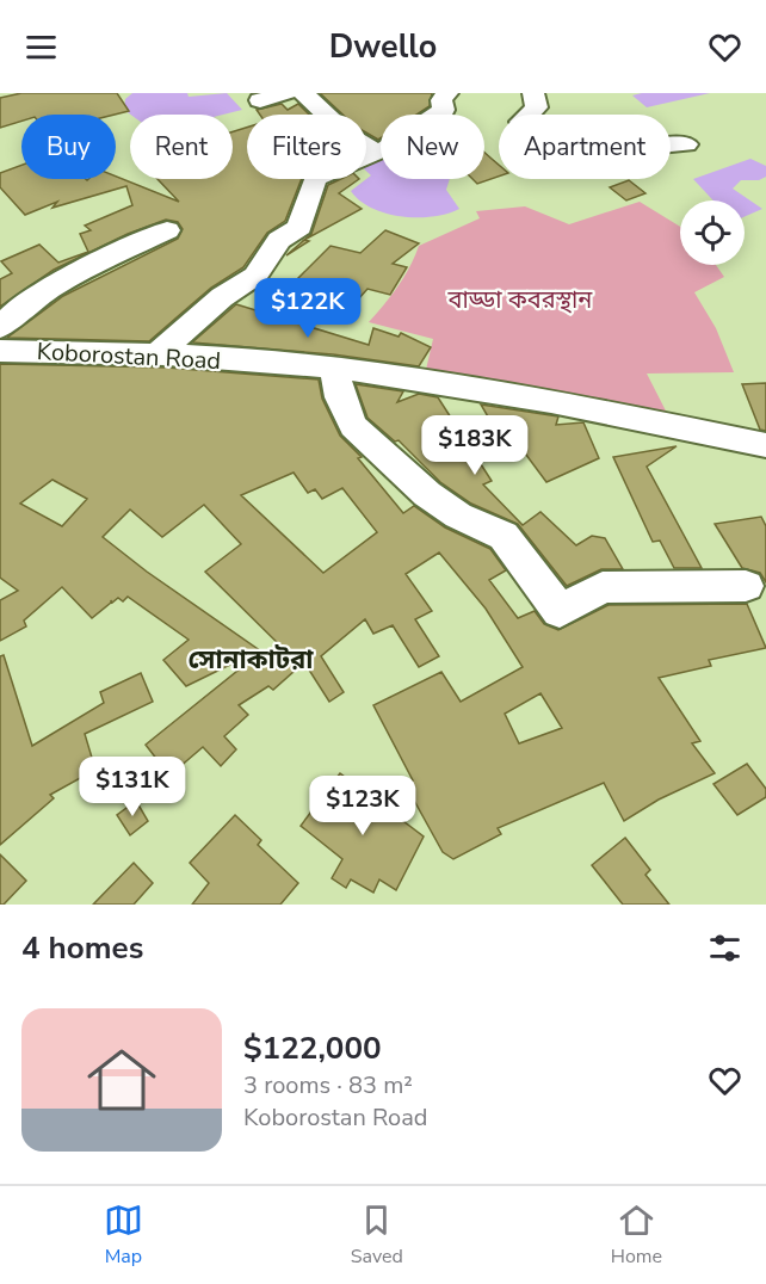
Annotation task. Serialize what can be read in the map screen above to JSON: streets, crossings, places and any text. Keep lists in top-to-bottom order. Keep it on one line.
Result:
{"streets":{"street":["Koborostan Road"]},"districts":["সোনাকাটরা"],"parks":["বাড্ডা কবরস্থান"],"page":{"header":"Dwello","chip":["Buy","Rent","Filters","New","Apartment"],"price":["$122K","$183K","$131K","$123K"],"heading":"4 homes","list":[{"name":"$122,000","note":"3 rooms · 83 m² · Koborostan Road"}],"tabs":["Map","Saved","Home"]}}
